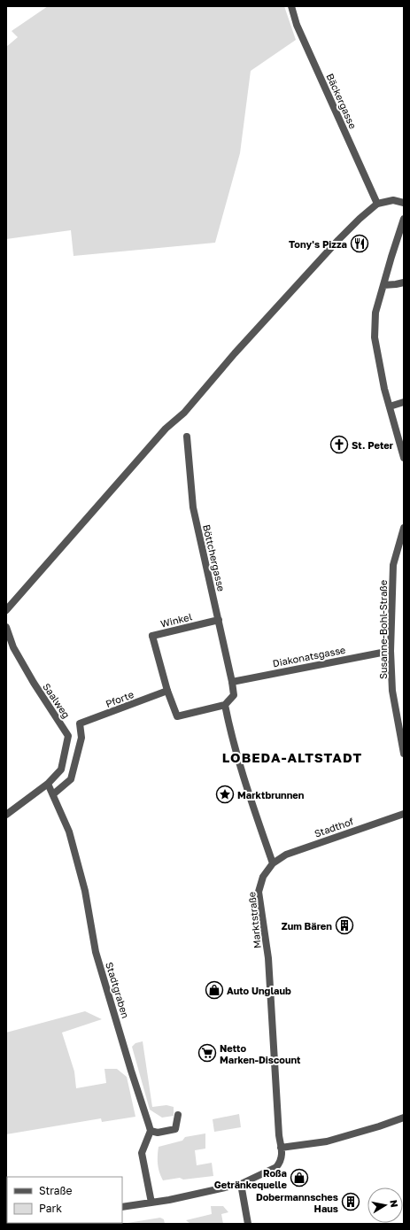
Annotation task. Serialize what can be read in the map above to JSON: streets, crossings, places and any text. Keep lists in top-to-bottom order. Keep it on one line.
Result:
{"streets":{"street":["Bäckergasse","Böttchergasse","Winkel","Susanne-Bohl-Straße","Diakonatsgasse","Pforte","Saalweg","Stadthof","Marktstraße","Stadtgraben"]},"crossings":[["Böttchergasse","Winkel"],["Böttchergasse","Diakonatsgasse"],["Winkel","Pforte"],["Susanne-Bohl-Straße","Diakonatsgasse"],["Pforte","Stadtgraben"],["Saalweg","Stadtgraben"],["Stadthof","Marktstraße"]],"districts":["LOBEDA-ALTSTADT"],"places":{"restaurant":["Tony's Pizza"],"church":["St. Peter"],"place":["Marktbrunnen"],"building":["Zum Bären","Dobermannsches Haus"],"shop":["Auto Unglaub","Roßa Getränkequelle"],"supermarket":["Netto Marken-Discount"]},"legend":["Straße","Park"],"north":"right"}
